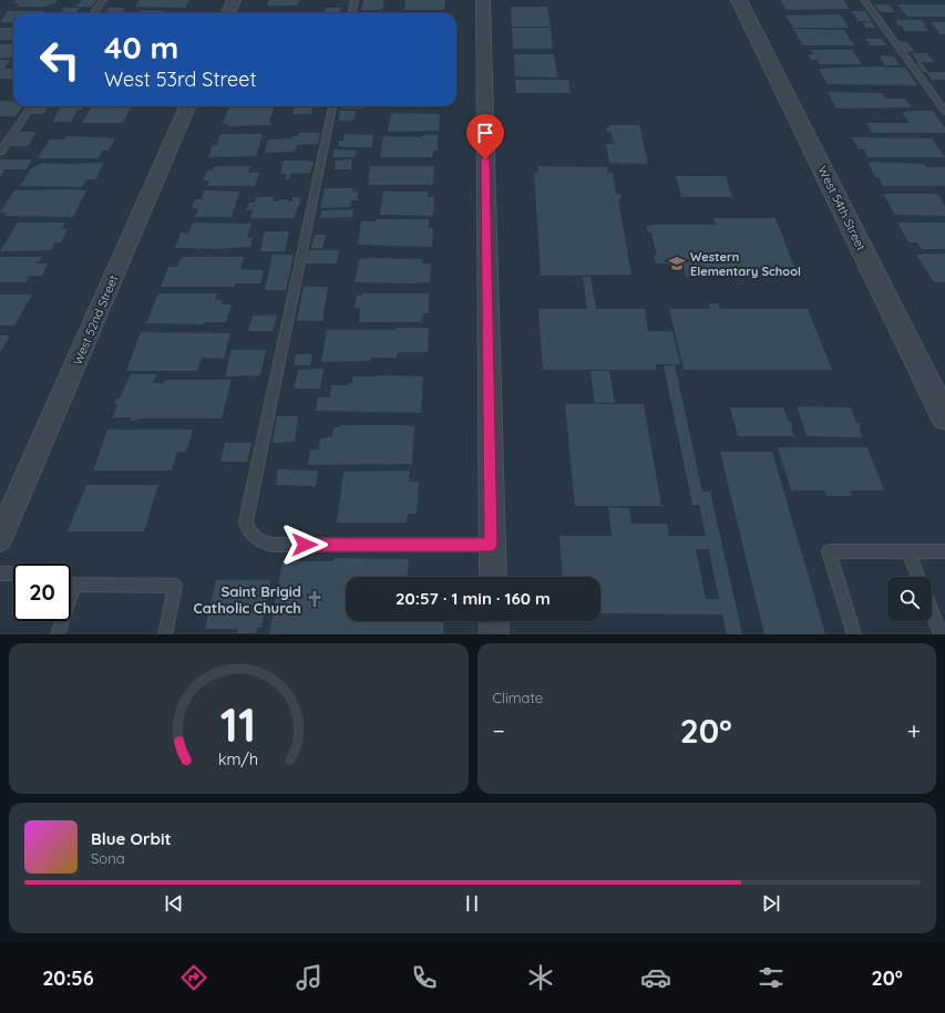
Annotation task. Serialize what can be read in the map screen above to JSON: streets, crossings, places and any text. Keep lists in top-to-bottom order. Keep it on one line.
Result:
{"streets":{"street":["West 54th Street","West 52nd Street"]},"places":{"school or university":["Western Elementary School"],"church":["Saint Brigid Catholic Church"]},"page":{"turn":["40 m","West 53rd Street"],"limit":"20","trip":"20:57 · 1 min · 160 m","tile":"Climate","heat":["−","20°","+"],"song":["Blue Orbit","Sona"],"tabs":["20:56","20°"],"gauge":["11","km/h"]}}
